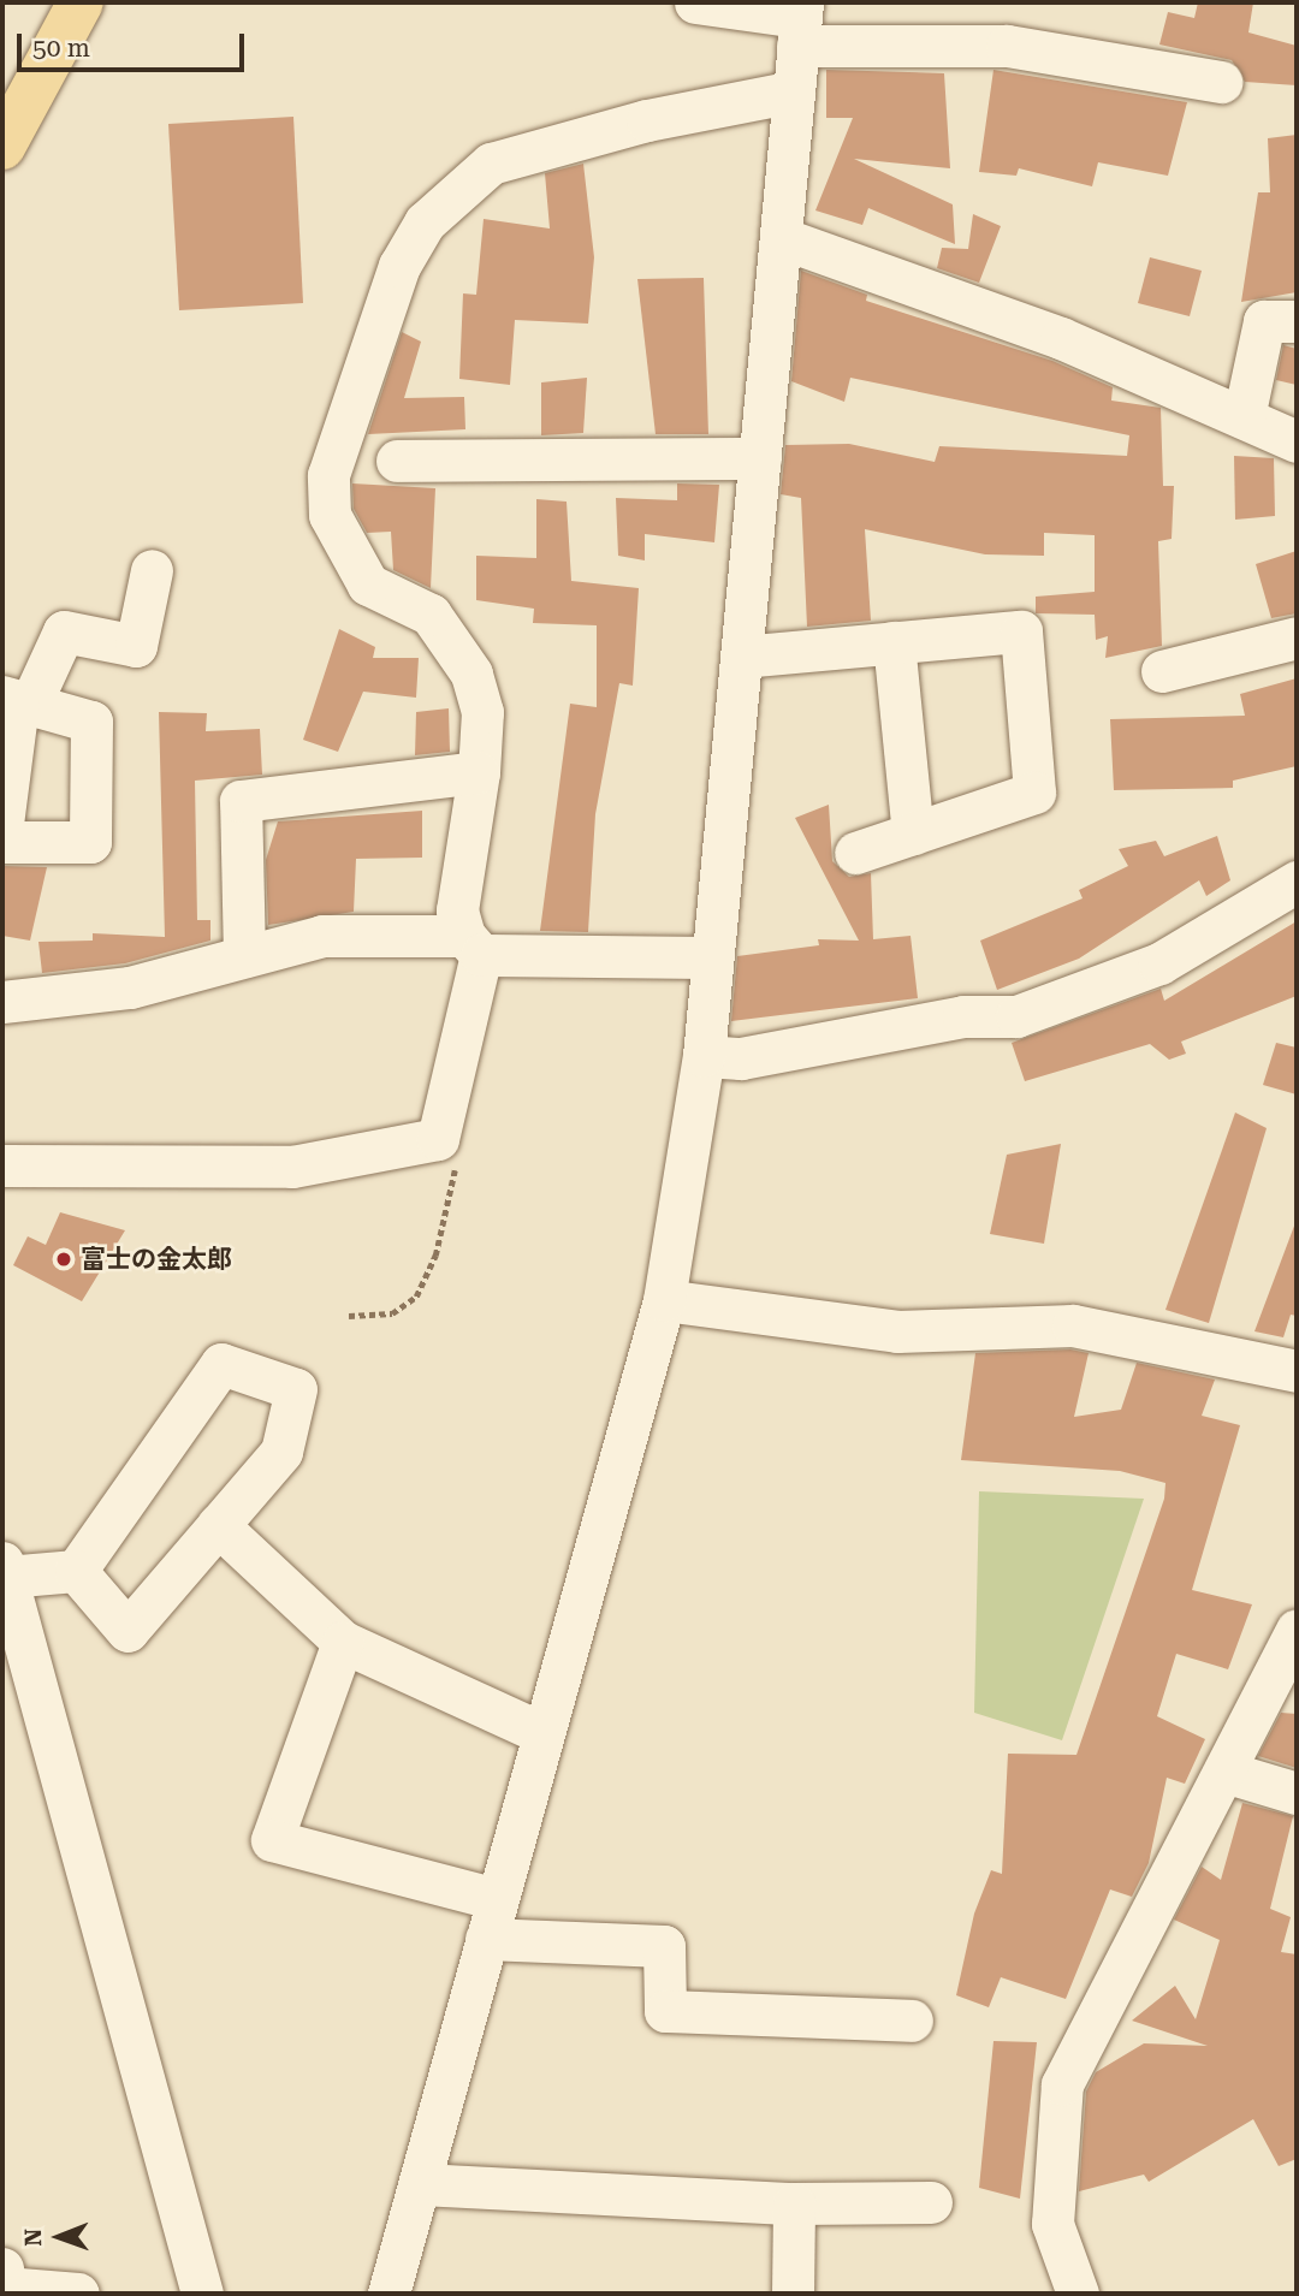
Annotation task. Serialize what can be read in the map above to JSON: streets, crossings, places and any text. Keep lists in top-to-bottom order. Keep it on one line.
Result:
{"places":["富士の金太郎"],"scale_bar":"50 m","north":"left"}
